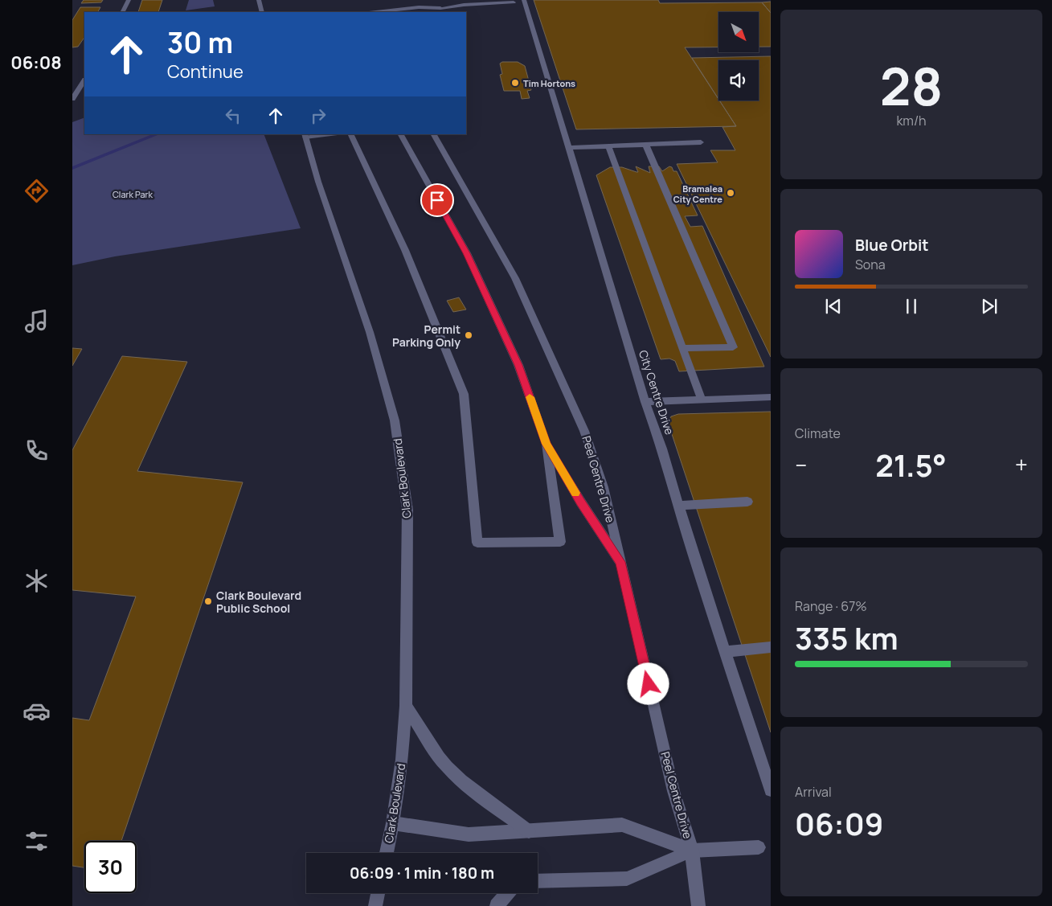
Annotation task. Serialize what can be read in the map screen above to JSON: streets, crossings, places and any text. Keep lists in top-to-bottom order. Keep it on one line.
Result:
{"streets":{"street":["City Centre Drive","Clark Boulevard","Peel Centre Drive"]},"crossings":[["Clark Boulevard","Peel Centre Drive"]],"parks":["Clark Park"],"places":["Tim Hortons","Bramalea City Centre","Permit Parking Only","Clark Boulevard Public School"],"north":"bottom right","page":{"tabs":"06:08","tile":[["28","km/h"],"Climate",["Range · 67%","335 km"],["Arrival","06:09"]],"turn":["30 m","Continue"],"song":["Blue Orbit","Sona"],"heat":["−","21.5°","+"],"limit":"30","trip":"06:09 · 1 min · 180 m"}}
